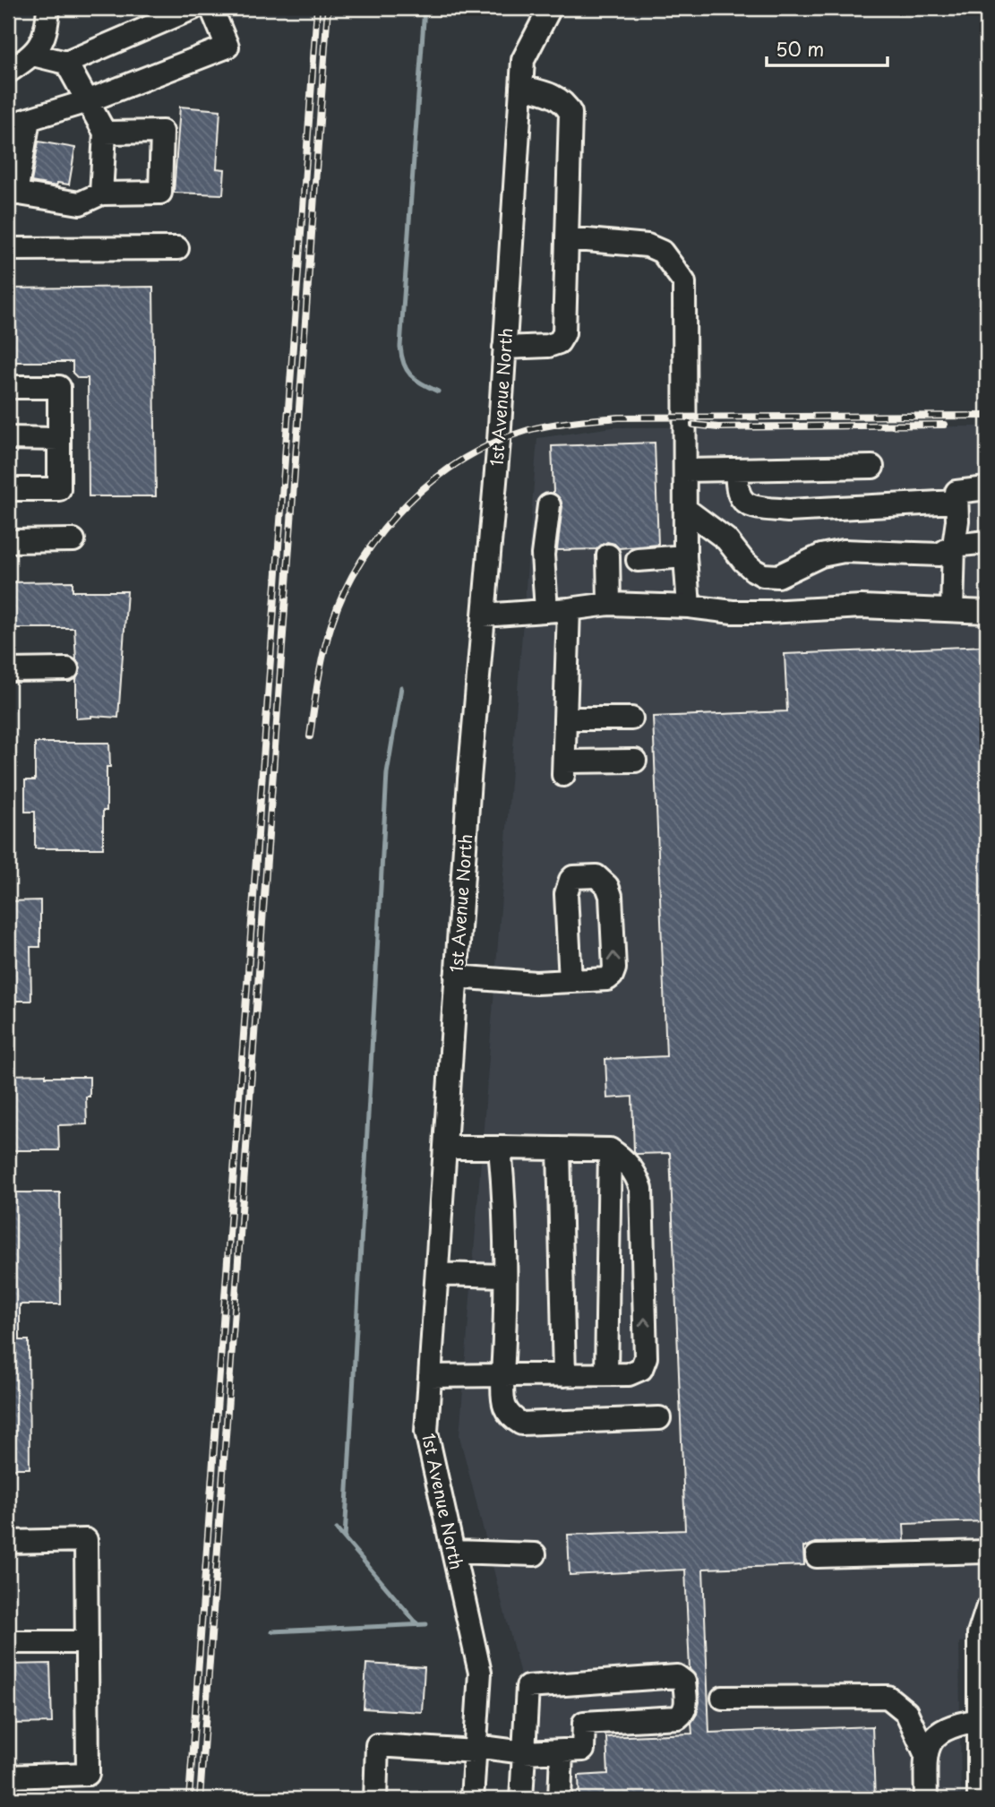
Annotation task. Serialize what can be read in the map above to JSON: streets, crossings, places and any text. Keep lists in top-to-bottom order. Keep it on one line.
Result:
{"streets":{"street":["1st Avenue North"]},"scale_bar":"50 m"}
